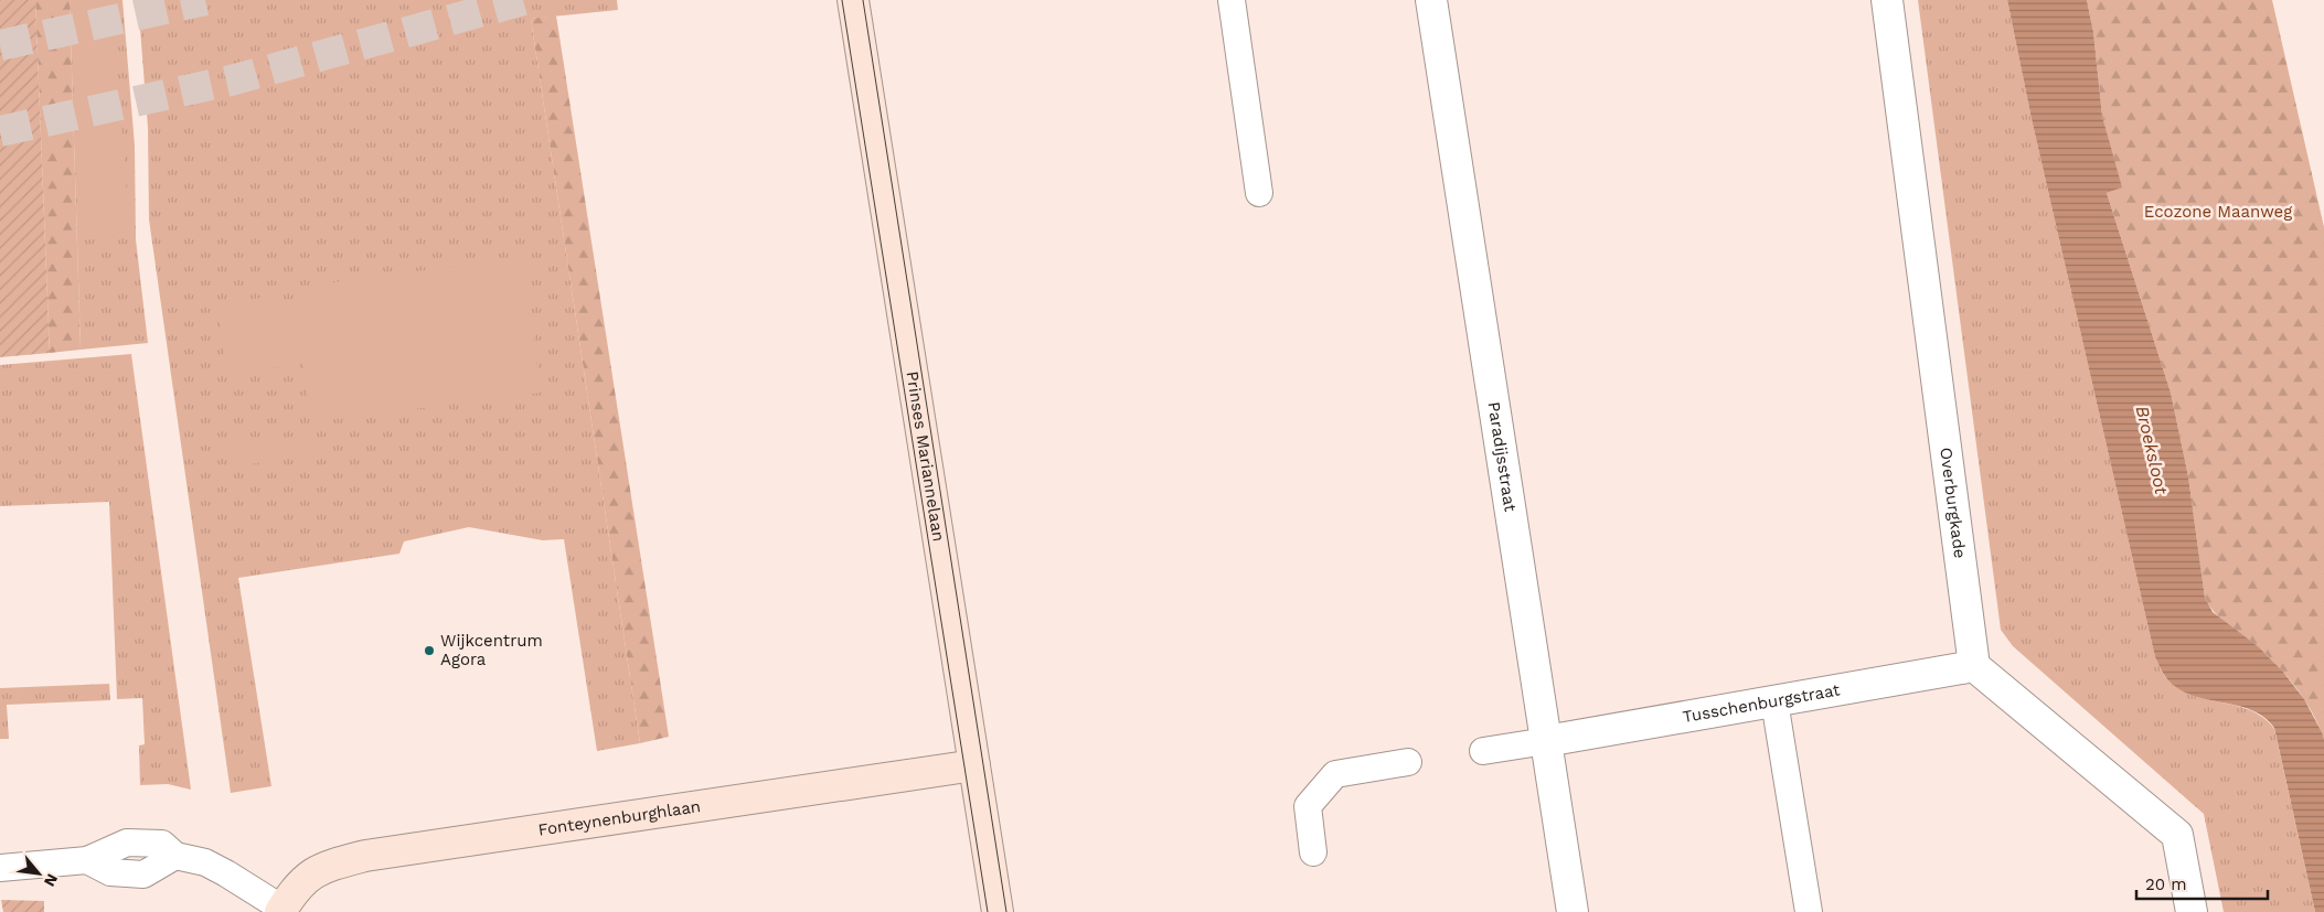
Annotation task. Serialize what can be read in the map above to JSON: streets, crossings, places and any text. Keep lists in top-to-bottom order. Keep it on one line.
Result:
{"streets":{"street":["Prinses Mariannelaan","Paradijsstraat","Overburgkade","Tusschenburgstraat","Fonteynenburghlaan"]},"crossings":[["Prinses Mariannelaan","Fonteynenburghlaan"],["Paradijsstraat","Tusschenburgstraat"],["Overburgkade","Tusschenburgstraat"]],"water":["Broeksloot"],"parks":["Ecozone Maanweg"],"places":["Wijkcentrum Agora"],"scale_bar":"20 m","north":"bottom right"}
